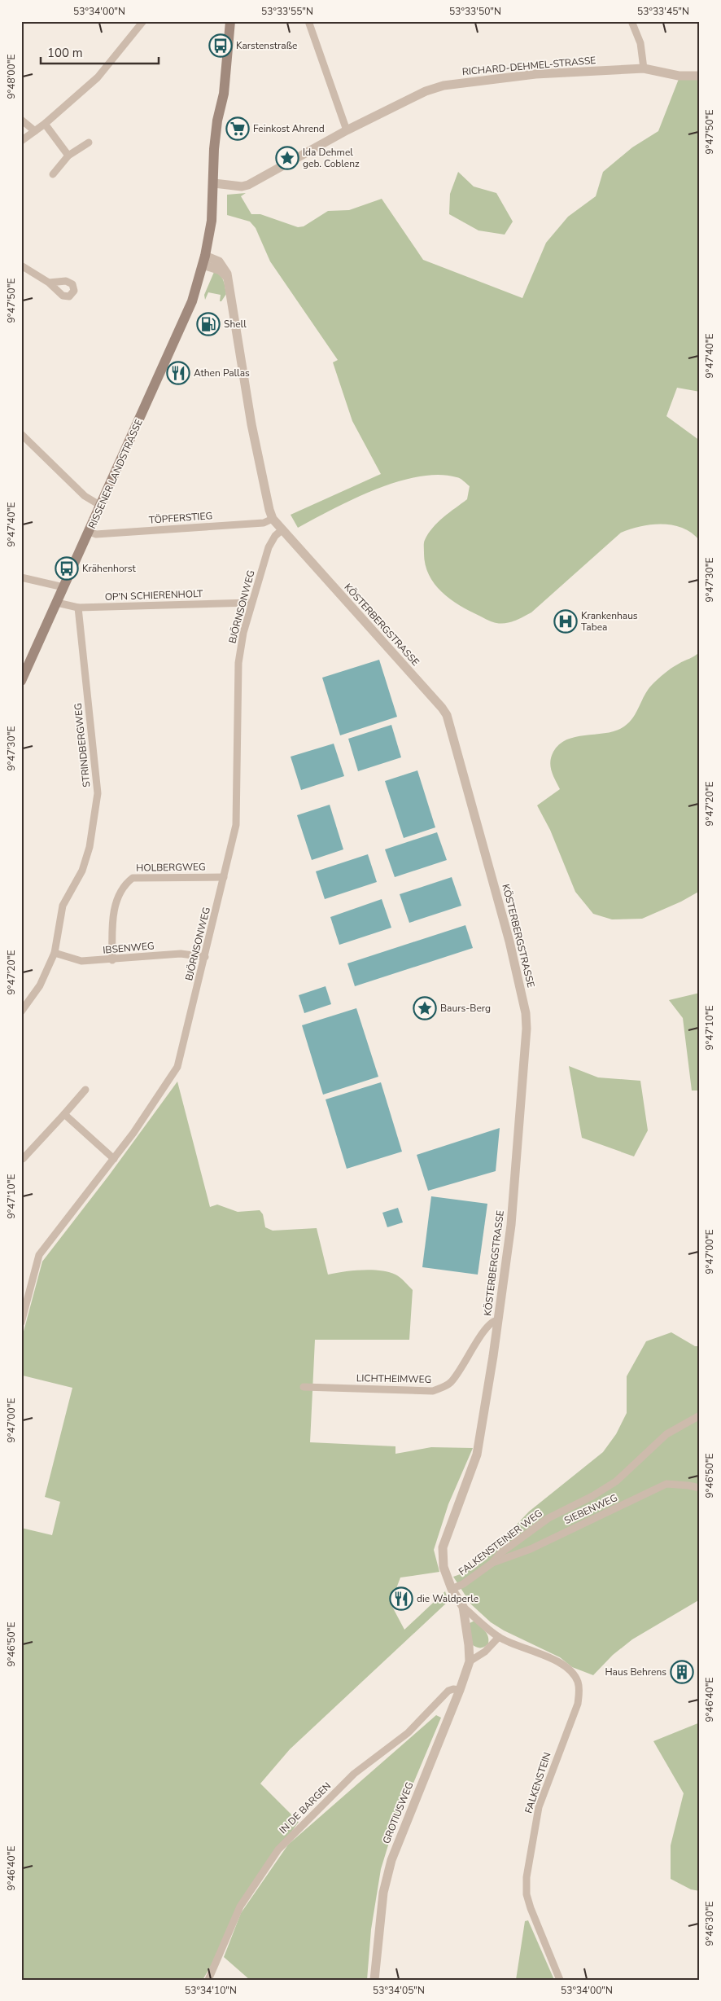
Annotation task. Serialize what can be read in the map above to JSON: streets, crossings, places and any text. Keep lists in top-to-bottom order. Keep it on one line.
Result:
{"streets":{"main road":["RISSENER LANDSTRASSE"],"street":["RICHARD-DEHMEL-STRASSE","TÖPFERSTIEG","OP'N SCHIERENHOLT","BJÖRNSONWEG","KÖSTERBERGSTRASSE","STRINDBERGWEG","HOLBERGWEG","IBSENWEG","LICHTHEIMWEG","SIEBENWEG","FALKENSTEINER WEG","FALKENSTEIN","IN DE BARGEN","GROTIUSWEG"]},"crossings":[["RICHARD-DEHMEL-STRASSE","RISSENER LANDSTRASSE"],["RISSENER LANDSTRASSE","TÖPFERSTIEG"],["RISSENER LANDSTRASSE","OP'N SCHIERENHOLT"],["RISSENER LANDSTRASSE","KÖSTERBERGSTRASSE"],["TÖPFERSTIEG","KÖSTERBERGSTRASSE"],["OP'N SCHIERENHOLT","BJÖRNSONWEG"],["OP'N SCHIERENHOLT","STRINDBERGWEG"],["BJÖRNSONWEG","KÖSTERBERGSTRASSE"],["BJÖRNSONWEG","HOLBERGWEG"],["BJÖRNSONWEG","IBSENWEG"],["KÖSTERBERGSTRASSE","LICHTHEIMWEG"],["KÖSTERBERGSTRASSE","FALKENSTEINER WEG"],["KÖSTERBERGSTRASSE","FALKENSTEIN"],["KÖSTERBERGSTRASSE","GROTIUSWEG"],["STRINDBERGWEG","IBSENWEG"],["HOLBERGWEG","IBSENWEG"],["SIEBENWEG","FALKENSTEINER WEG"],["IN DE BARGEN","GROTIUSWEG"]],"places":{"bus stop":["Karstenstraße","Krähenhorst"],"supermarket":["Feinkost Ahrend"],"place":["Ida Dehmel geb. Coblenz","Baurs-Berg"],"fuel station":["Shell"],"restaurant":["Athen Pallas","die Waldperle"],"hospital":["Krankenhaus Tabea"],"building":["Haus Behrens"]},"scale_bar":"100 m","coordinates":["53°34'00\"N","53°33'55\"N","53°33'50\"N","53°33'45\"N","9°48'00\"E","9°47'50\"E","9°47'40\"E","9°47'30\"E","9°47'20\"E","9°47'10\"E","9°47'00\"E","9°46'50\"E","9°46'40\"E","9°46'30\"E","53°34'10\"N","53°34'05\"N"]}
